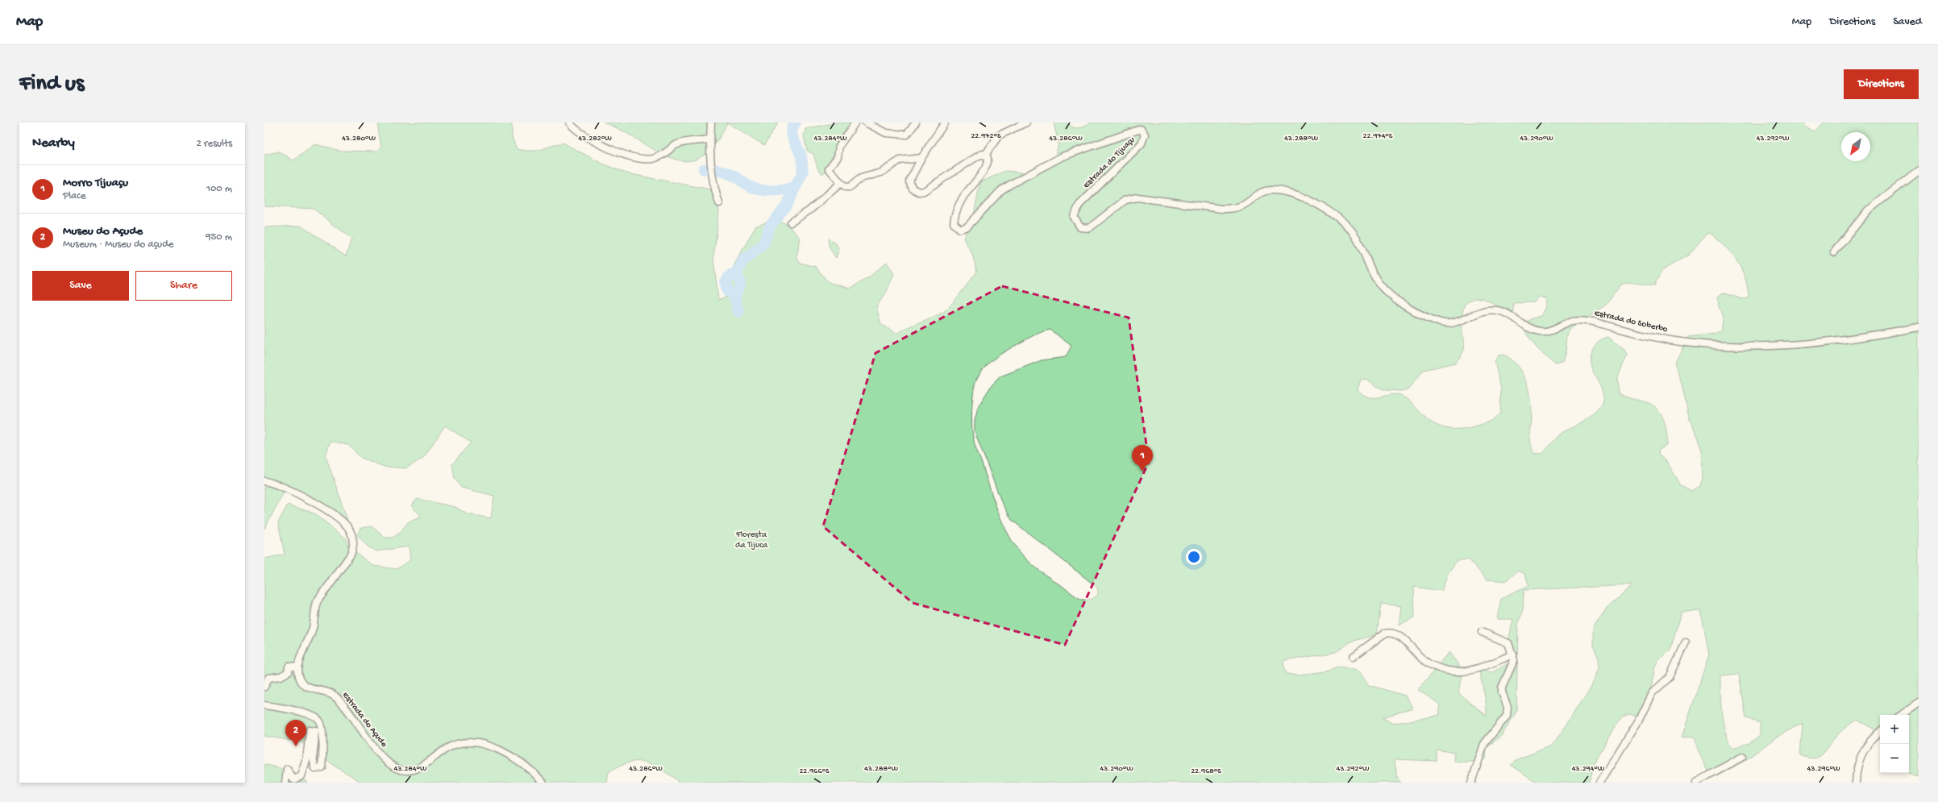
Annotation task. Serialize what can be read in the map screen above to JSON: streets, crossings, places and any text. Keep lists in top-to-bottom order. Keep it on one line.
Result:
{"streets":{"street":["Estrada do Tijuaçu","Estrada do Soberbo","Estrada do Açude"]},"crossings":[["Estrada do Tijuaçu","Estrada do Soberbo"]],"parks":["Floresta da Tijuca"],"north":"bottom left","page":{"header":"Map","nav":["Map","Directions","Saved"],"buttons":["Directions",["Save","Share"]],"title":"Find us","heading":["Nearby","2 results"],"list":[{"mark":"1","name":"Morro Tijuaçu","note":"Place","value":"100 m"},{"mark":"2","name":"Museu do Açude","note":"Museum · Museu do açude","value":"950 m"}],"pins":["1","2"],"map_buttons":["+","−"]},"coordinates":["22.972°S","22.974°S","43.280°W","43.282°W","43.284°W","43.286°W","43.288°W","43.290°W","43.292°W","43.294°W","43.296°W","22.966°S","22.968°S"]}
